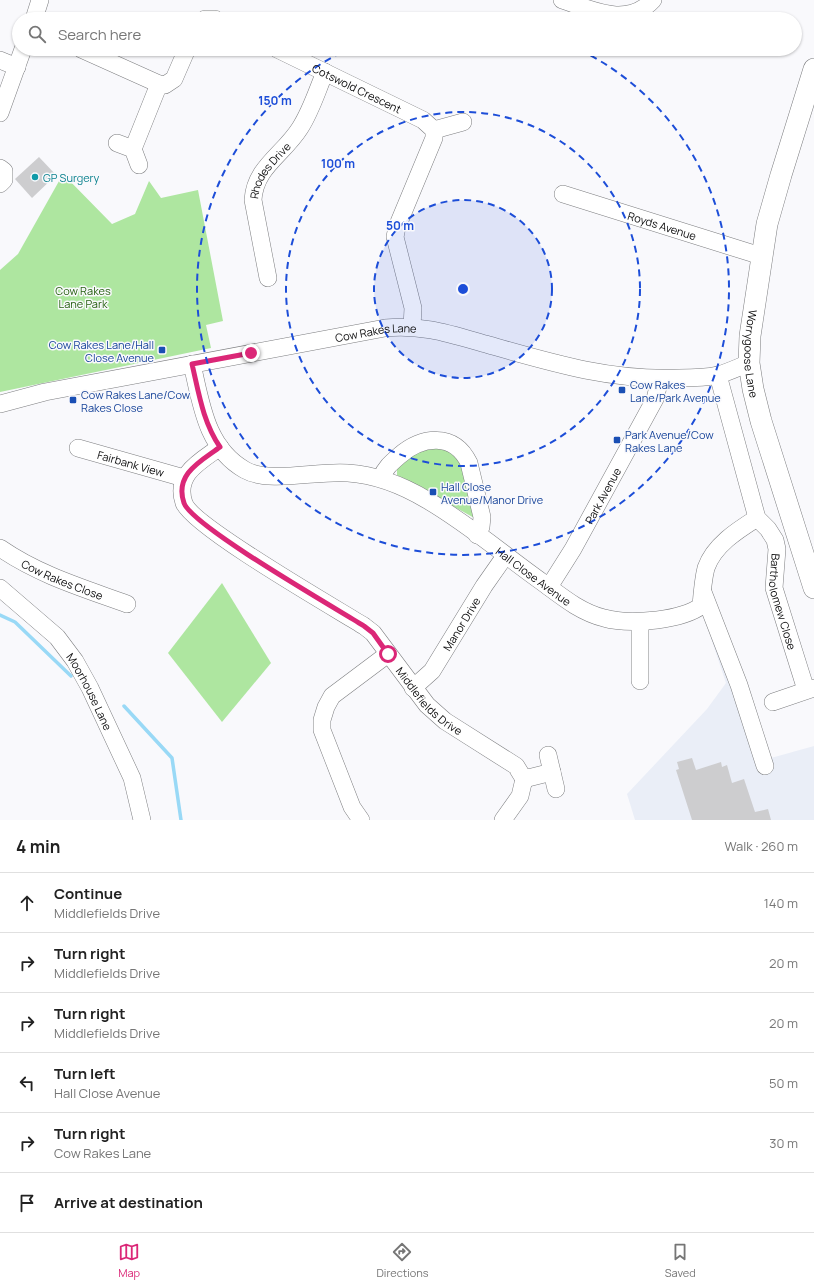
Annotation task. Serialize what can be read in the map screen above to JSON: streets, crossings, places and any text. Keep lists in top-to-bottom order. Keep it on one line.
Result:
{"streets":{"main road":["Worrygoose Lane"],"street":["Cotswold Crescent","Rhodes Drive","Royds Avenue","Cow Rakes Lane","Fairbank View","Park Avenue","Hall Close Avenue","Cow Rakes Close","Bartholomew Close","Manor Drive","Moorhouse Lane","Middlefields Drive"]},"crossings":[["Cotswold Crescent","Rhodes Drive"],["Royds Avenue","Worrygoose Lane"],["Cow Rakes Lane","Worrygoose Lane"],["Cow Rakes Lane","Park Avenue"],["Cow Rakes Lane","Hall Close Avenue"],["Fairbank View","Middlefields Drive"],["Park Avenue","Hall Close Avenue"],["Hall Close Avenue","Bartholomew Close"],["Hall Close Avenue","Manor Drive"],["Manor Drive","Middlefields Drive"]],"parks":["Cow Rakes Lane Park"],"places":{"other":["GP Surgery"],"transit":["Cow Rakes Lane/Hall Close Avenue","Cow Rakes Lane/Park Avenue","Cow Rakes Lane/Cow Rakes Close","Park Avenue/Cow Rakes Lane","Hall Close Avenue/Manor Drive"]},"page":{"search":"Search here","heading":["4 min","Walk · 260 m"],"list":[["Continue","Middlefields Drive","140 m"],["Turn right","Middlefields Drive","20 m"],["Turn right","Middlefields Drive","20 m"],["Turn left","Hall Close Avenue","50 m"],["Turn right","Cow Rakes Lane","30 m"],"Arrive at destination"],"nav":["Map","Directions","Saved"]},"rings":["150 m","100 m","50 m"]}
